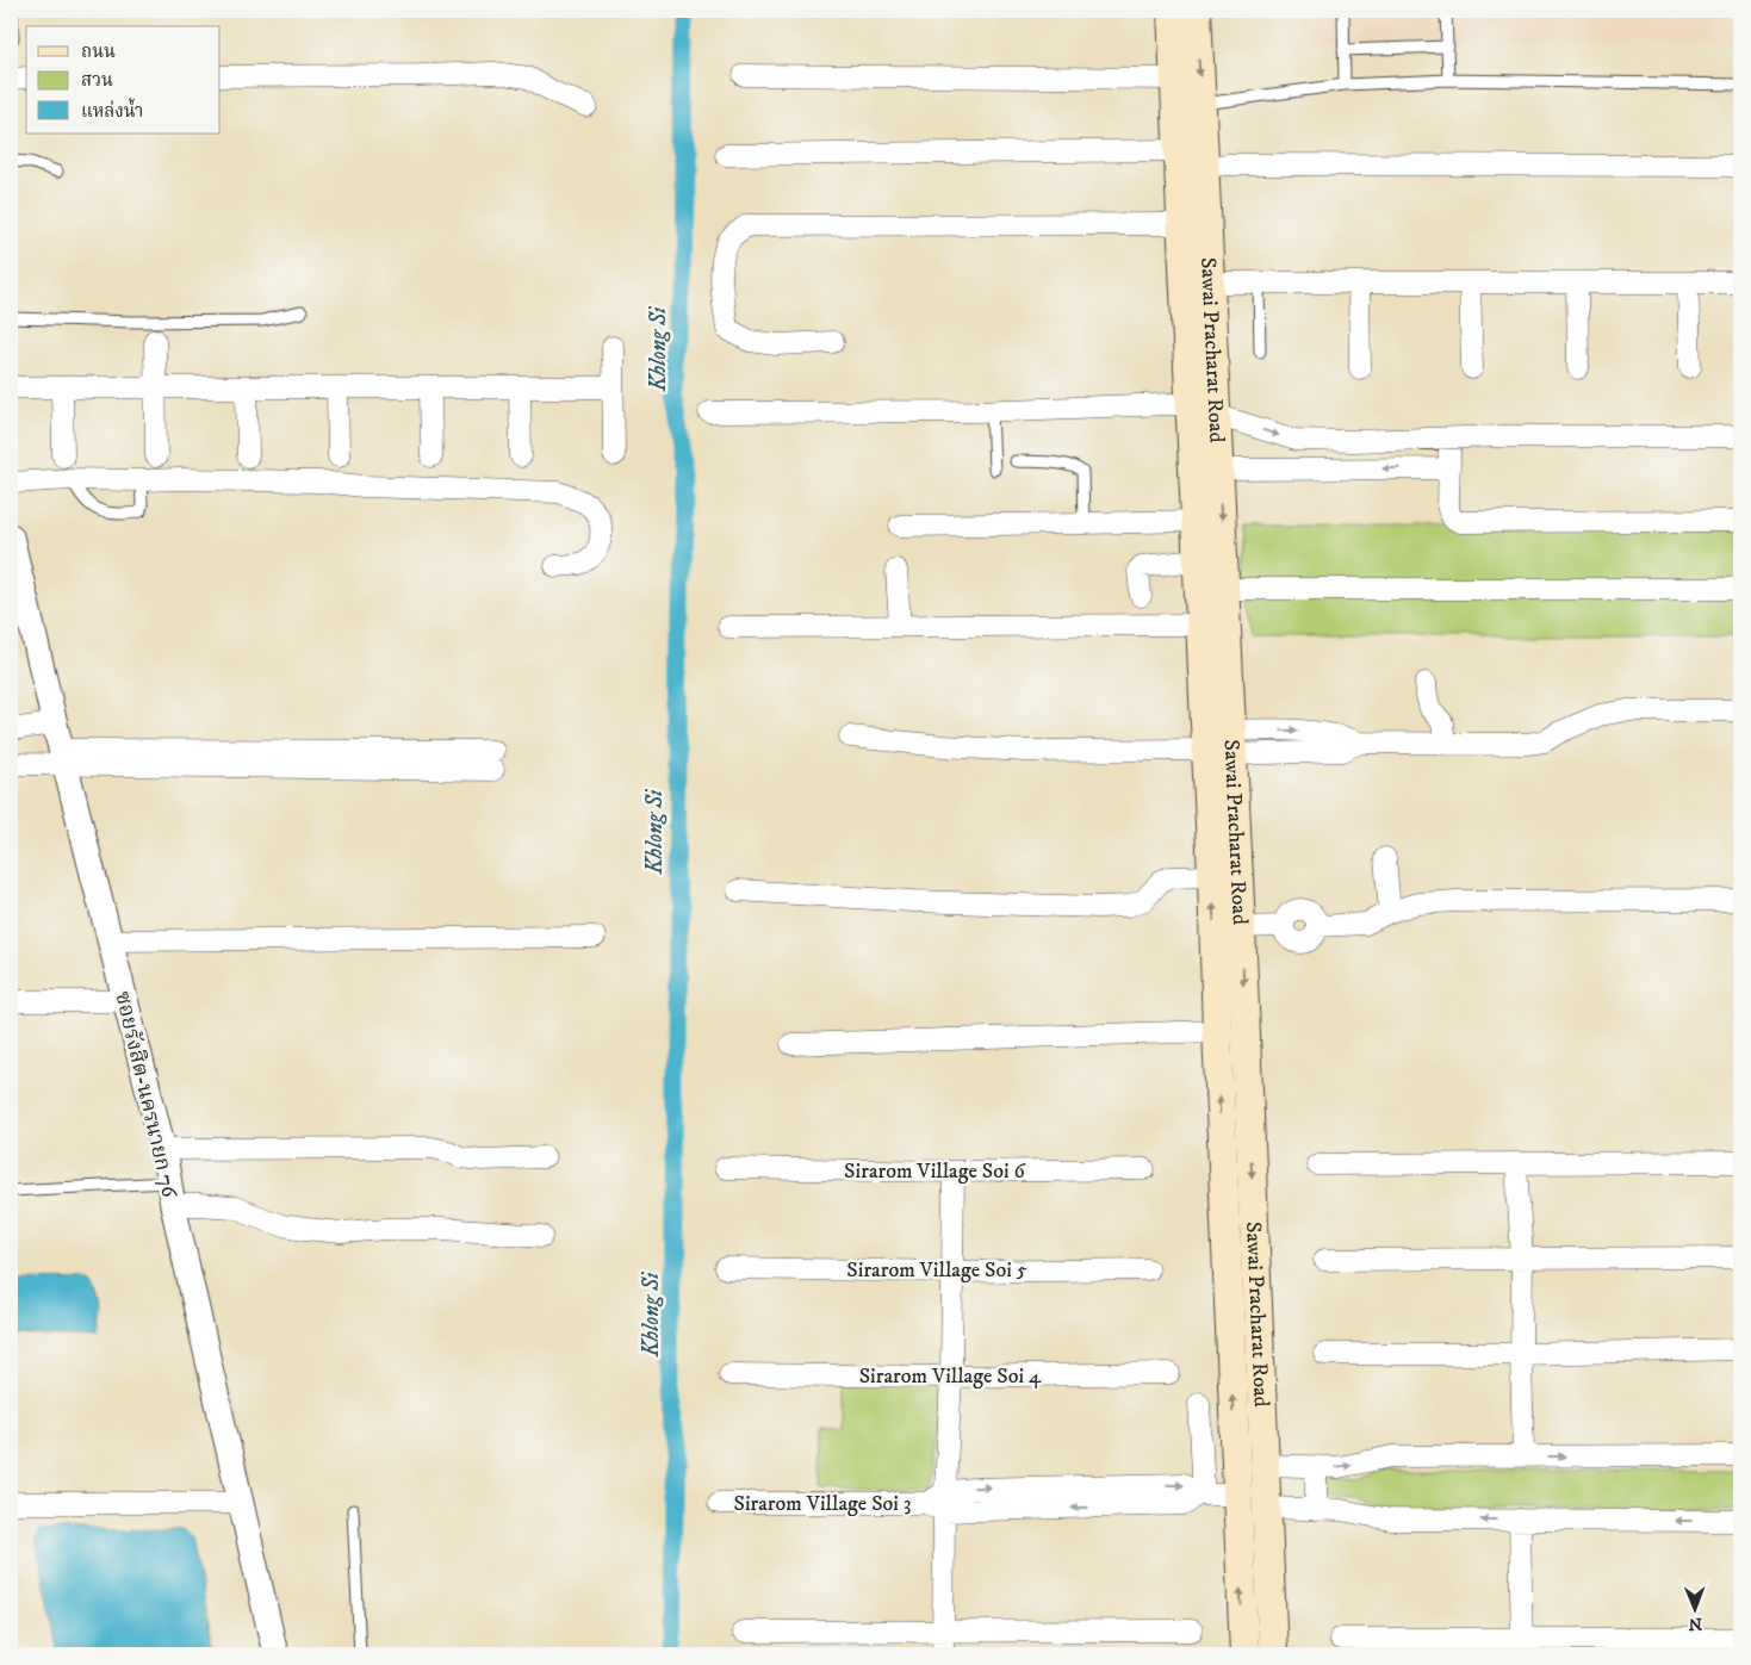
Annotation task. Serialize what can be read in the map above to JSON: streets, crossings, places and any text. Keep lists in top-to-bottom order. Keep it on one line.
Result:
{"streets":{"main road":["Sawai Pracharat Road"],"street":["ซอยรังสิต-นครนายก 76","Sirarom Village Soi 6","Sirarom Village Soi 5","Sirarom Village Soi 4","Sirarom Village Soi 3"]},"water":["Khlong Si"],"legend":["ถนน","สวน","แหล่งน้ำ"],"north":"bottom"}
